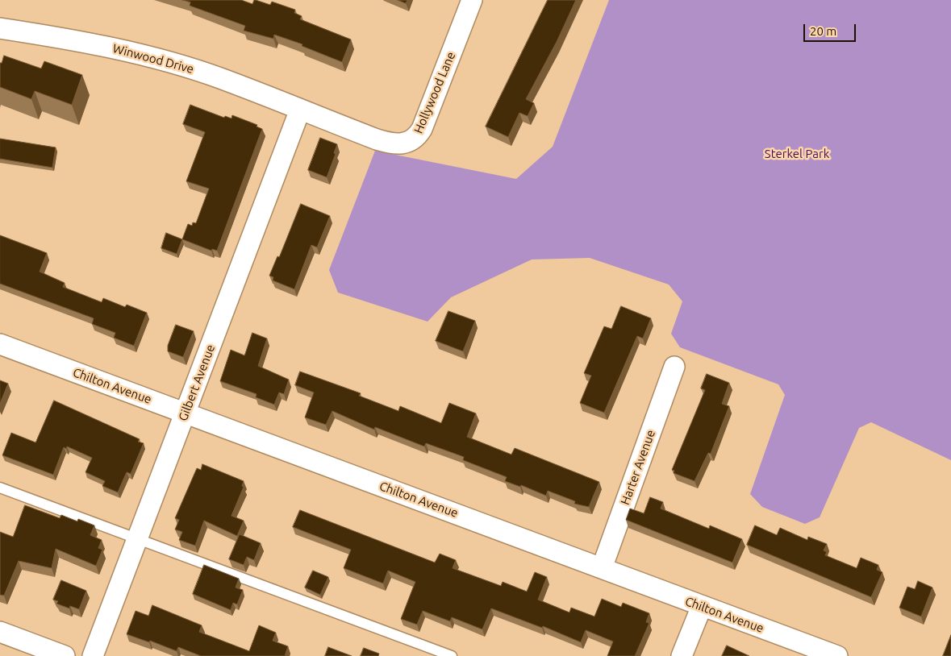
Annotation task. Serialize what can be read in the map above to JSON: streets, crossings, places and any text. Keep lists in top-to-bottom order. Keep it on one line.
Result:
{"streets":{"street":["Winwood Drive","Hollywood Lane","Gilbert Avenue","Chilton Avenue","Harter Avenue"]},"crossings":[["Winwood Drive","Hollywood Lane"],["Winwood Drive","Gilbert Avenue"],["Hollywood Lane","Gilbert Avenue"],["Gilbert Avenue","Chilton Avenue"],["Chilton Avenue","Harter Avenue"]],"parks":["Sterkel Park"],"scale_bar":"20 m"}
